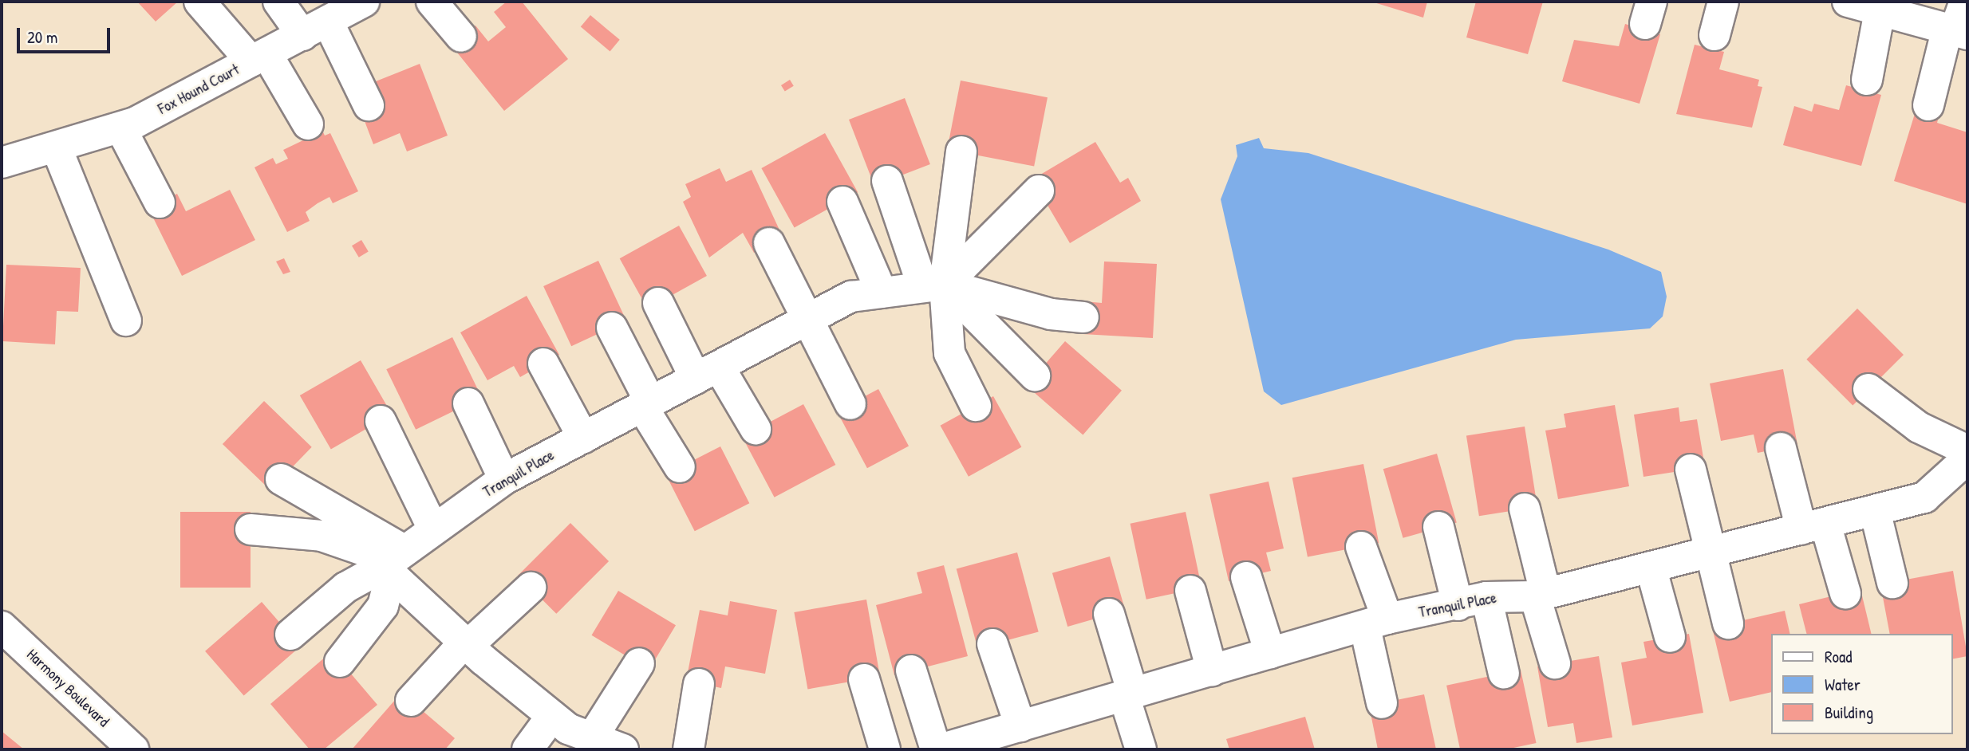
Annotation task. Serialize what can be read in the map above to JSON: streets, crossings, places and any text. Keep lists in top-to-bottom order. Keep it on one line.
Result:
{"streets":{"street":["Fox Hound Court","Tranquil Place","Harmony Boulevard"]},"legend":["Road","Water","Building"],"scale_bar":"20 m"}
